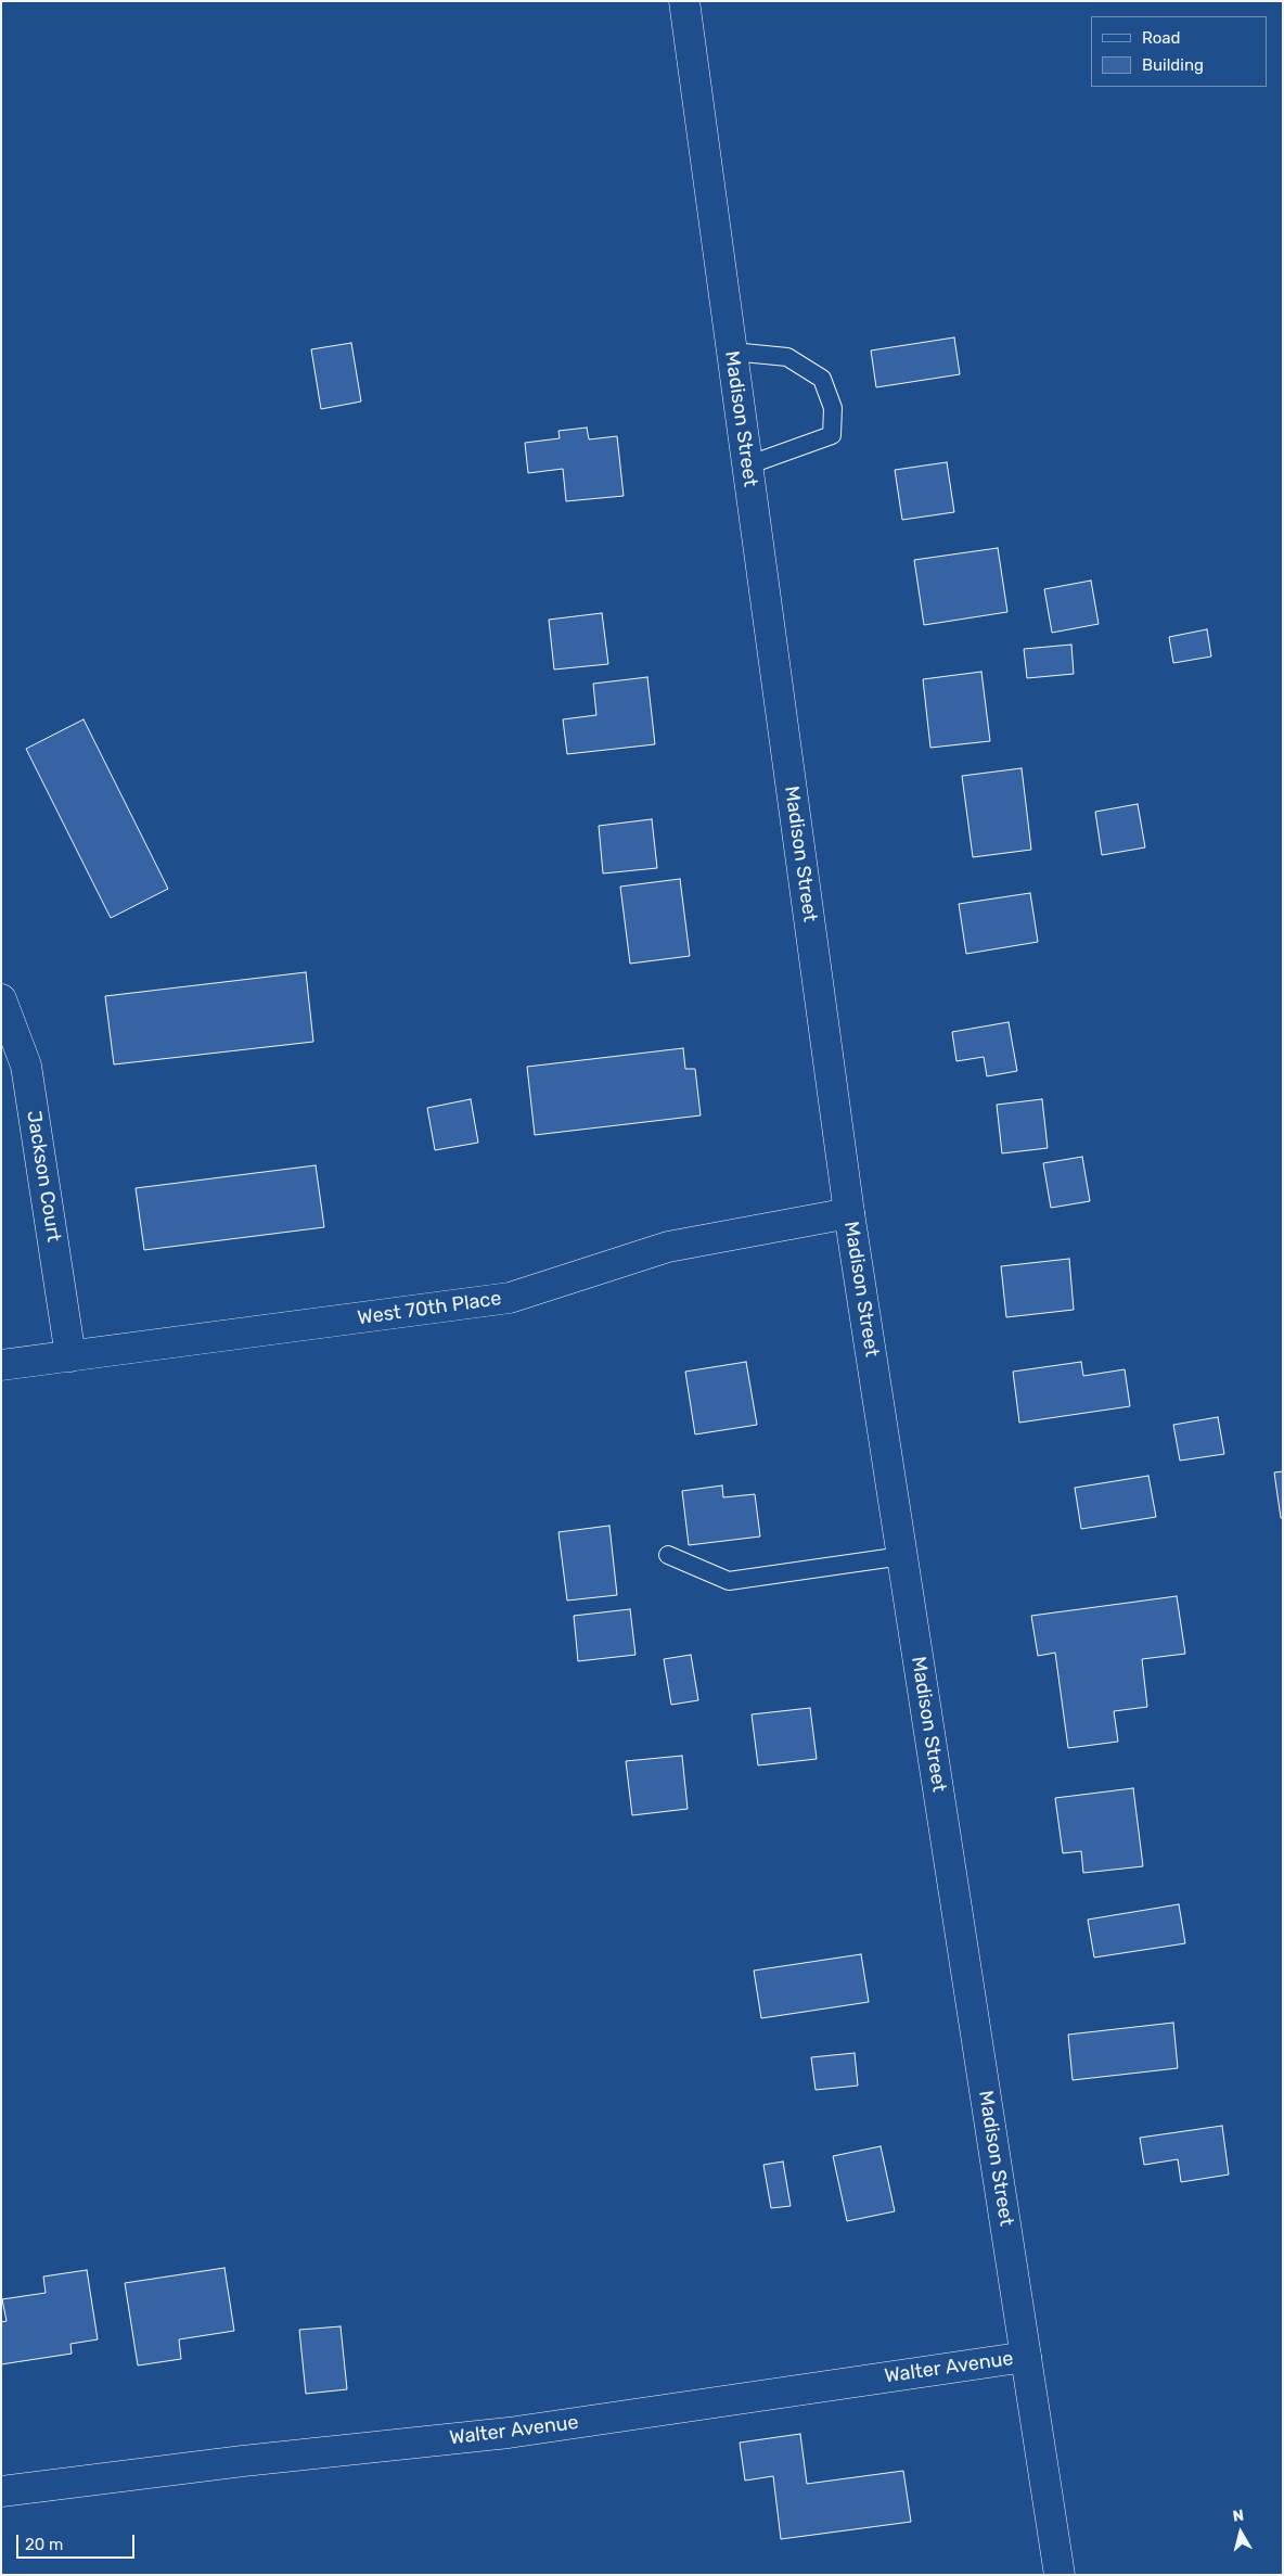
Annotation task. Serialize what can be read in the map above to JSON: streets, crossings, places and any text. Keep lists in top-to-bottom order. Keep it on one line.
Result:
{"streets":{"street":["Madison Street","Jackson Court","West 70th Place","Walter Avenue"]},"crossings":[["Madison Street","West 70th Place"],["Madison Street","Walter Avenue"],["Jackson Court","West 70th Place"]],"legend":["Road","Building"],"scale_bar":"20 m","north":"top"}
